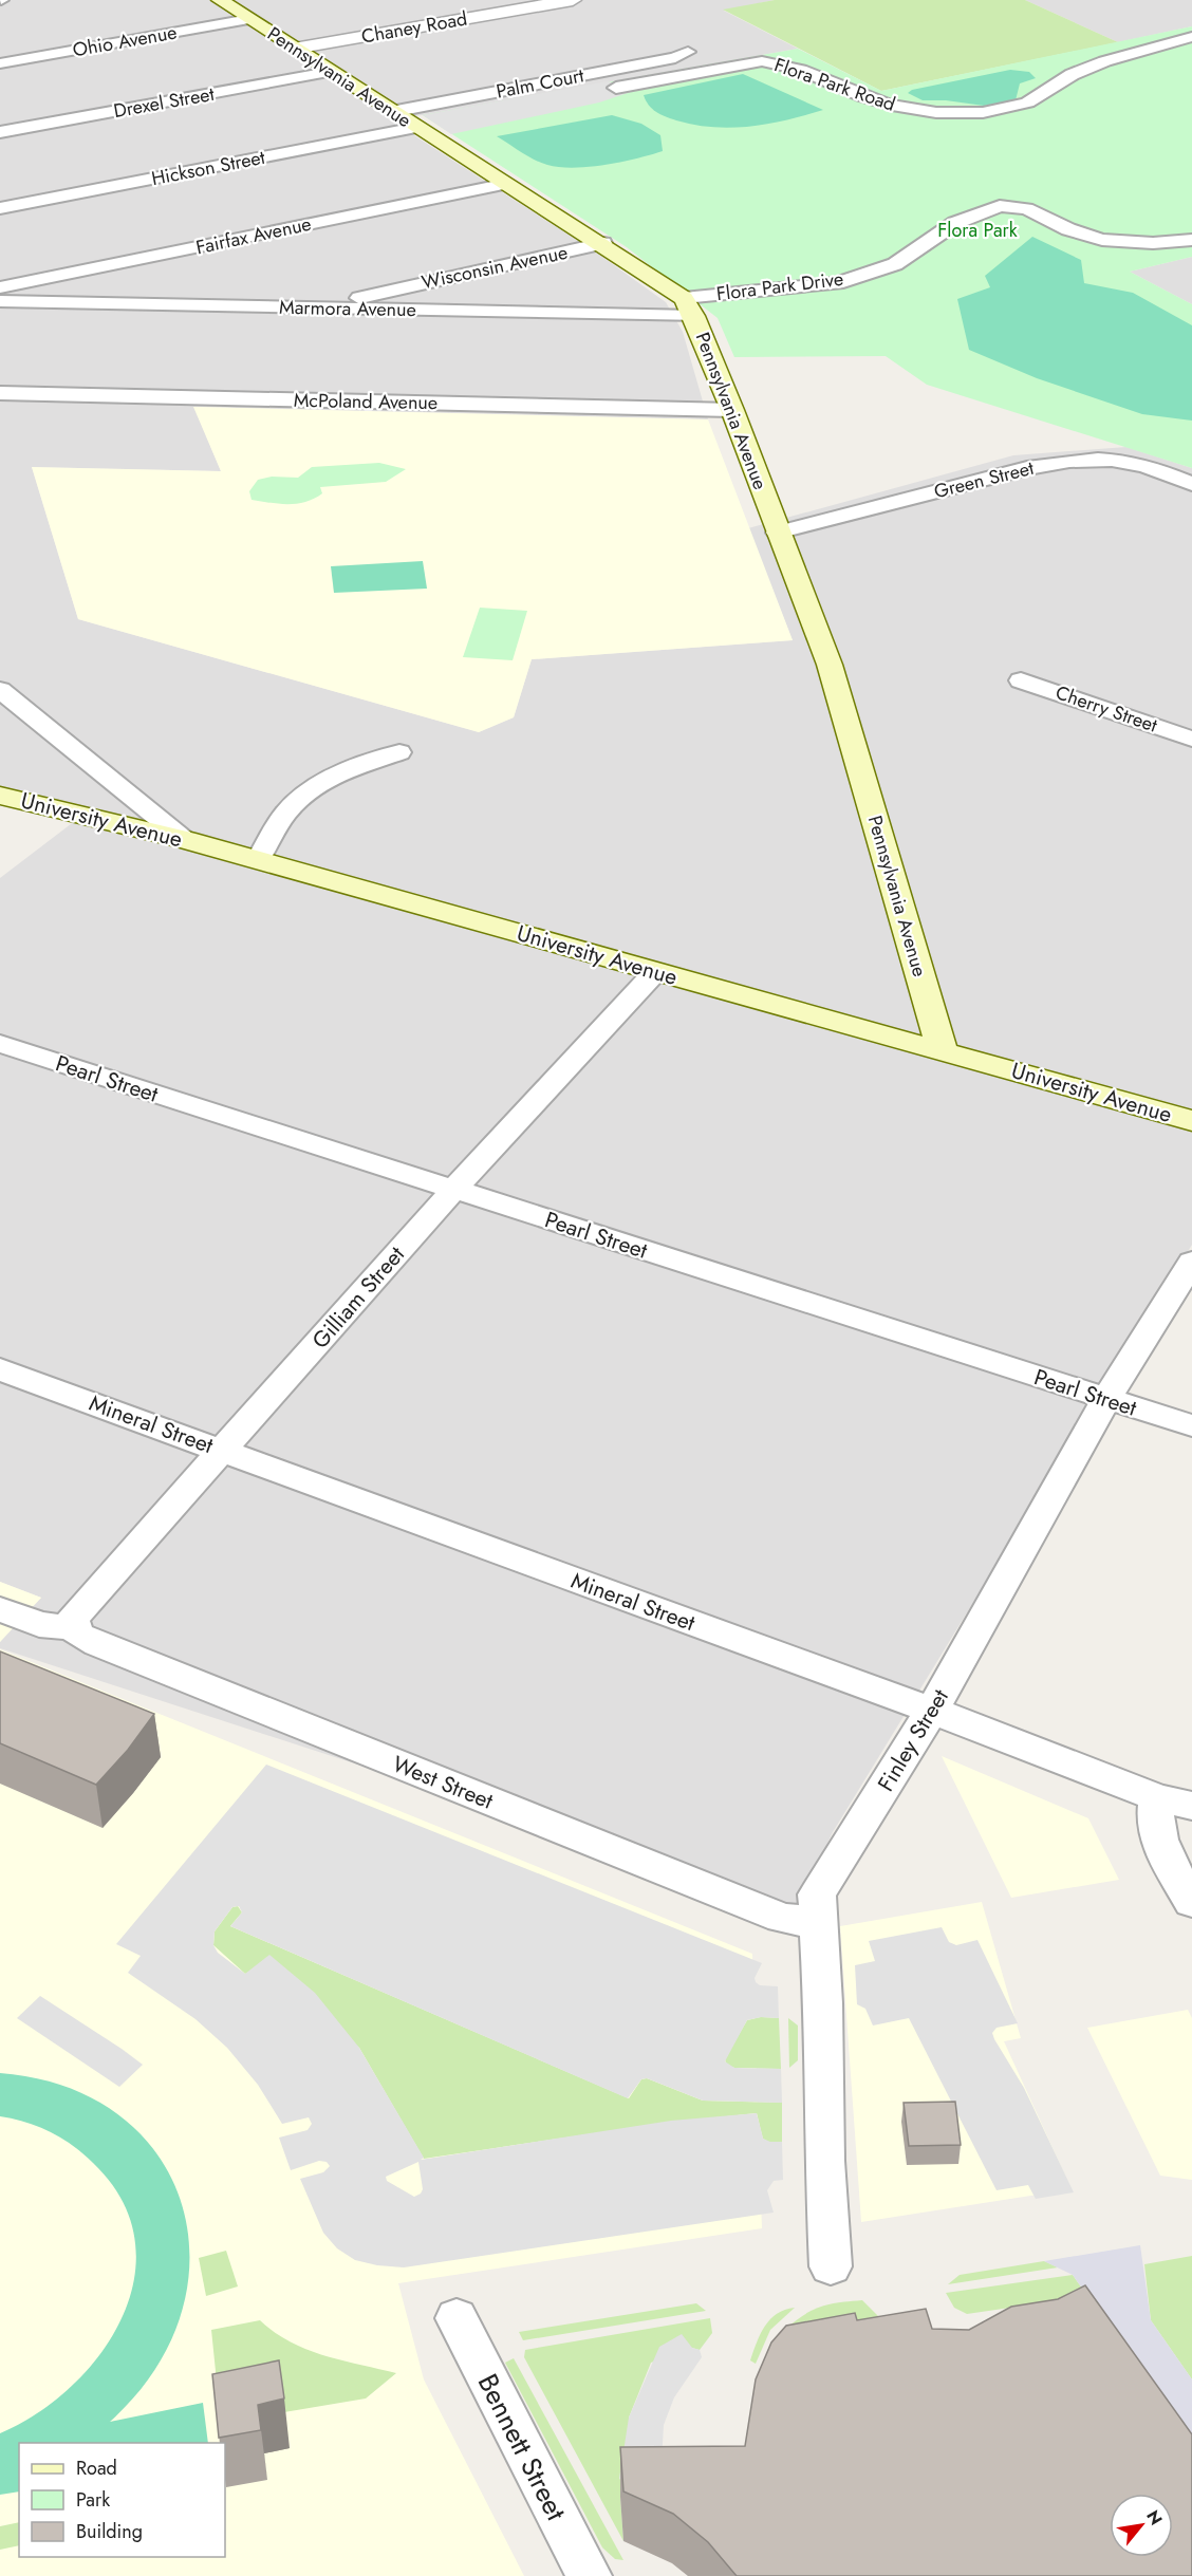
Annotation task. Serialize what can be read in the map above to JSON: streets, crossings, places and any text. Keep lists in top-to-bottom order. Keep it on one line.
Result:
{"streets":{"main road":["Pennsylvania Avenue","University Avenue"],"street":["Chaney Road","Ohio Avenue","Palm Court","Flora Park Road","Drexel Street","Hickson Street","Fairfax Avenue","Wisconsin Avenue","Flora Park Drive","Marmora Avenue","McPoland Avenue","Green Street","Cherry Street","Pearl Street","Gilliam Street","Mineral Street","Finley Street","West Street","Bennett Street"]},"crossings":[["Chaney Road","Pennsylvania Avenue"],["Ohio Avenue","Pennsylvania Avenue"],["Pennsylvania Avenue","Palm Court"],["Pennsylvania Avenue","Drexel Street"],["Pennsylvania Avenue","Hickson Street"],["Pennsylvania Avenue","Fairfax Avenue"],["Pennsylvania Avenue","Wisconsin Avenue"],["Pennsylvania Avenue","Flora Park Drive"],["Pennsylvania Avenue","Marmora Avenue"],["Pennsylvania Avenue","McPoland Avenue"],["Pennsylvania Avenue","Green Street"],["Pennsylvania Avenue","University Avenue"],["Wisconsin Avenue","Marmora Avenue"],["Flora Park Drive","Marmora Avenue"],["University Avenue","Gilliam Street"],["Pearl Street","Gilliam Street"],["Pearl Street","Finley Street"],["Gilliam Street","Mineral Street"],["Gilliam Street","West Street"],["Mineral Street","Finley Street"],["Finley Street","West Street"]],"parks":["Flora Park"],"legend":["Road","Park","Building"],"north":"top right"}
